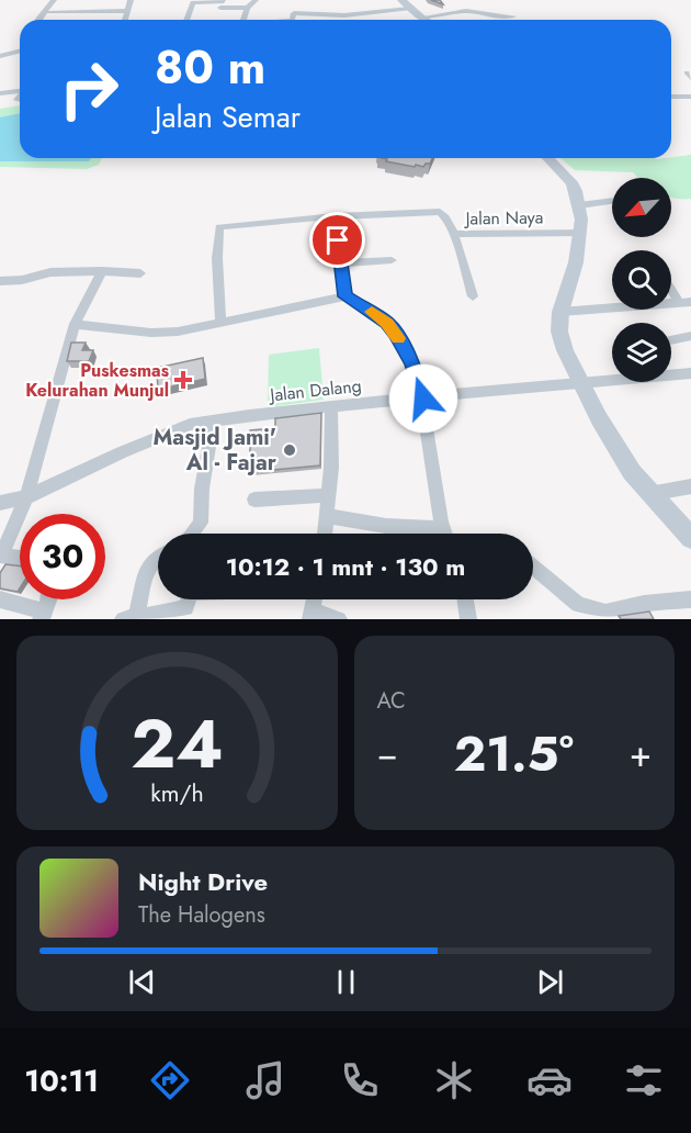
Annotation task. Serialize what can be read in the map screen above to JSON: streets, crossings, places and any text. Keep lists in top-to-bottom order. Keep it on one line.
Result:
{"streets":{"street":["Jalan Naya","Jalan Dalang"]},"places":{"health":["Puskesmas Kelurahan Munjul"],"other":["Masjid Jami' Al - Fajar"]},"north":"bottom left","page":{"turn":["80 m","Jalan Semar"],"limit":"30","trip":"10:12 · 1 mnt · 130 m","tile":"AC","heat":["−","21.5°","+"],"song":["Night Drive","The Halogens"],"tabs":"10:11","gauge":["24","km/h"]}}
